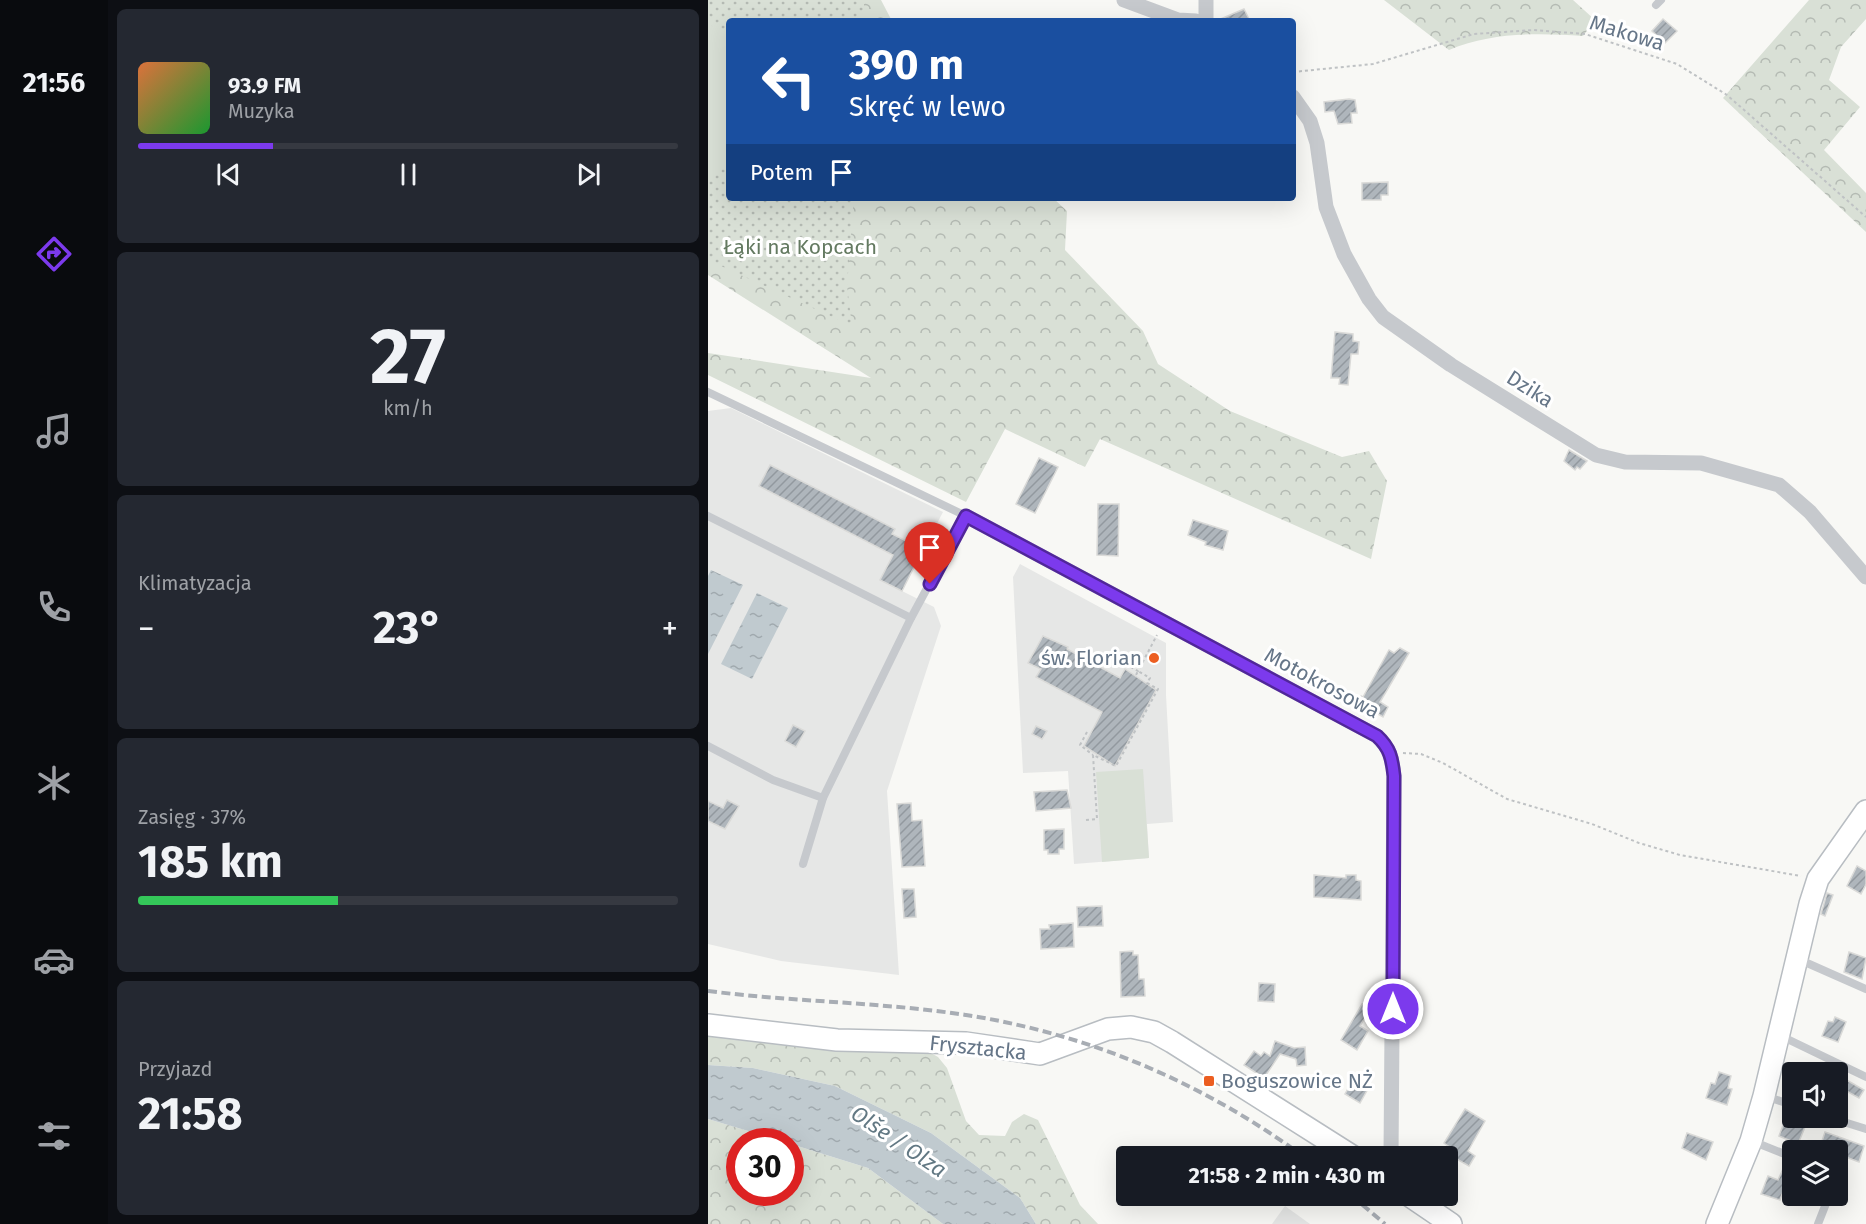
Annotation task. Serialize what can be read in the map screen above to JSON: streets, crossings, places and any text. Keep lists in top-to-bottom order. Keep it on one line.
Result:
{"streets":{"street":["Dzika","Motokrosowa","Frysztacka"],"path":["Makowa"]},"water":["Olše / Olza"],"parks":["Łąki na Kopcach"],"places":{"other":["św. Florian"],"transit":["Boguszowice NŻ"]},"page":{"tabs":"21:56","turn":["390 m","Skręć w lewo"],"song":["93.9 FM","Muzyka"],"then":"Potem","tile":[["27","km/h"],"Klimatyzacja",["Zasięg · 37%","185 km"],["Przyjazd","21:58"]],"heat":["−","23°","+"],"limit":"30","trip":"21:58 · 2 min · 430 m"}}
